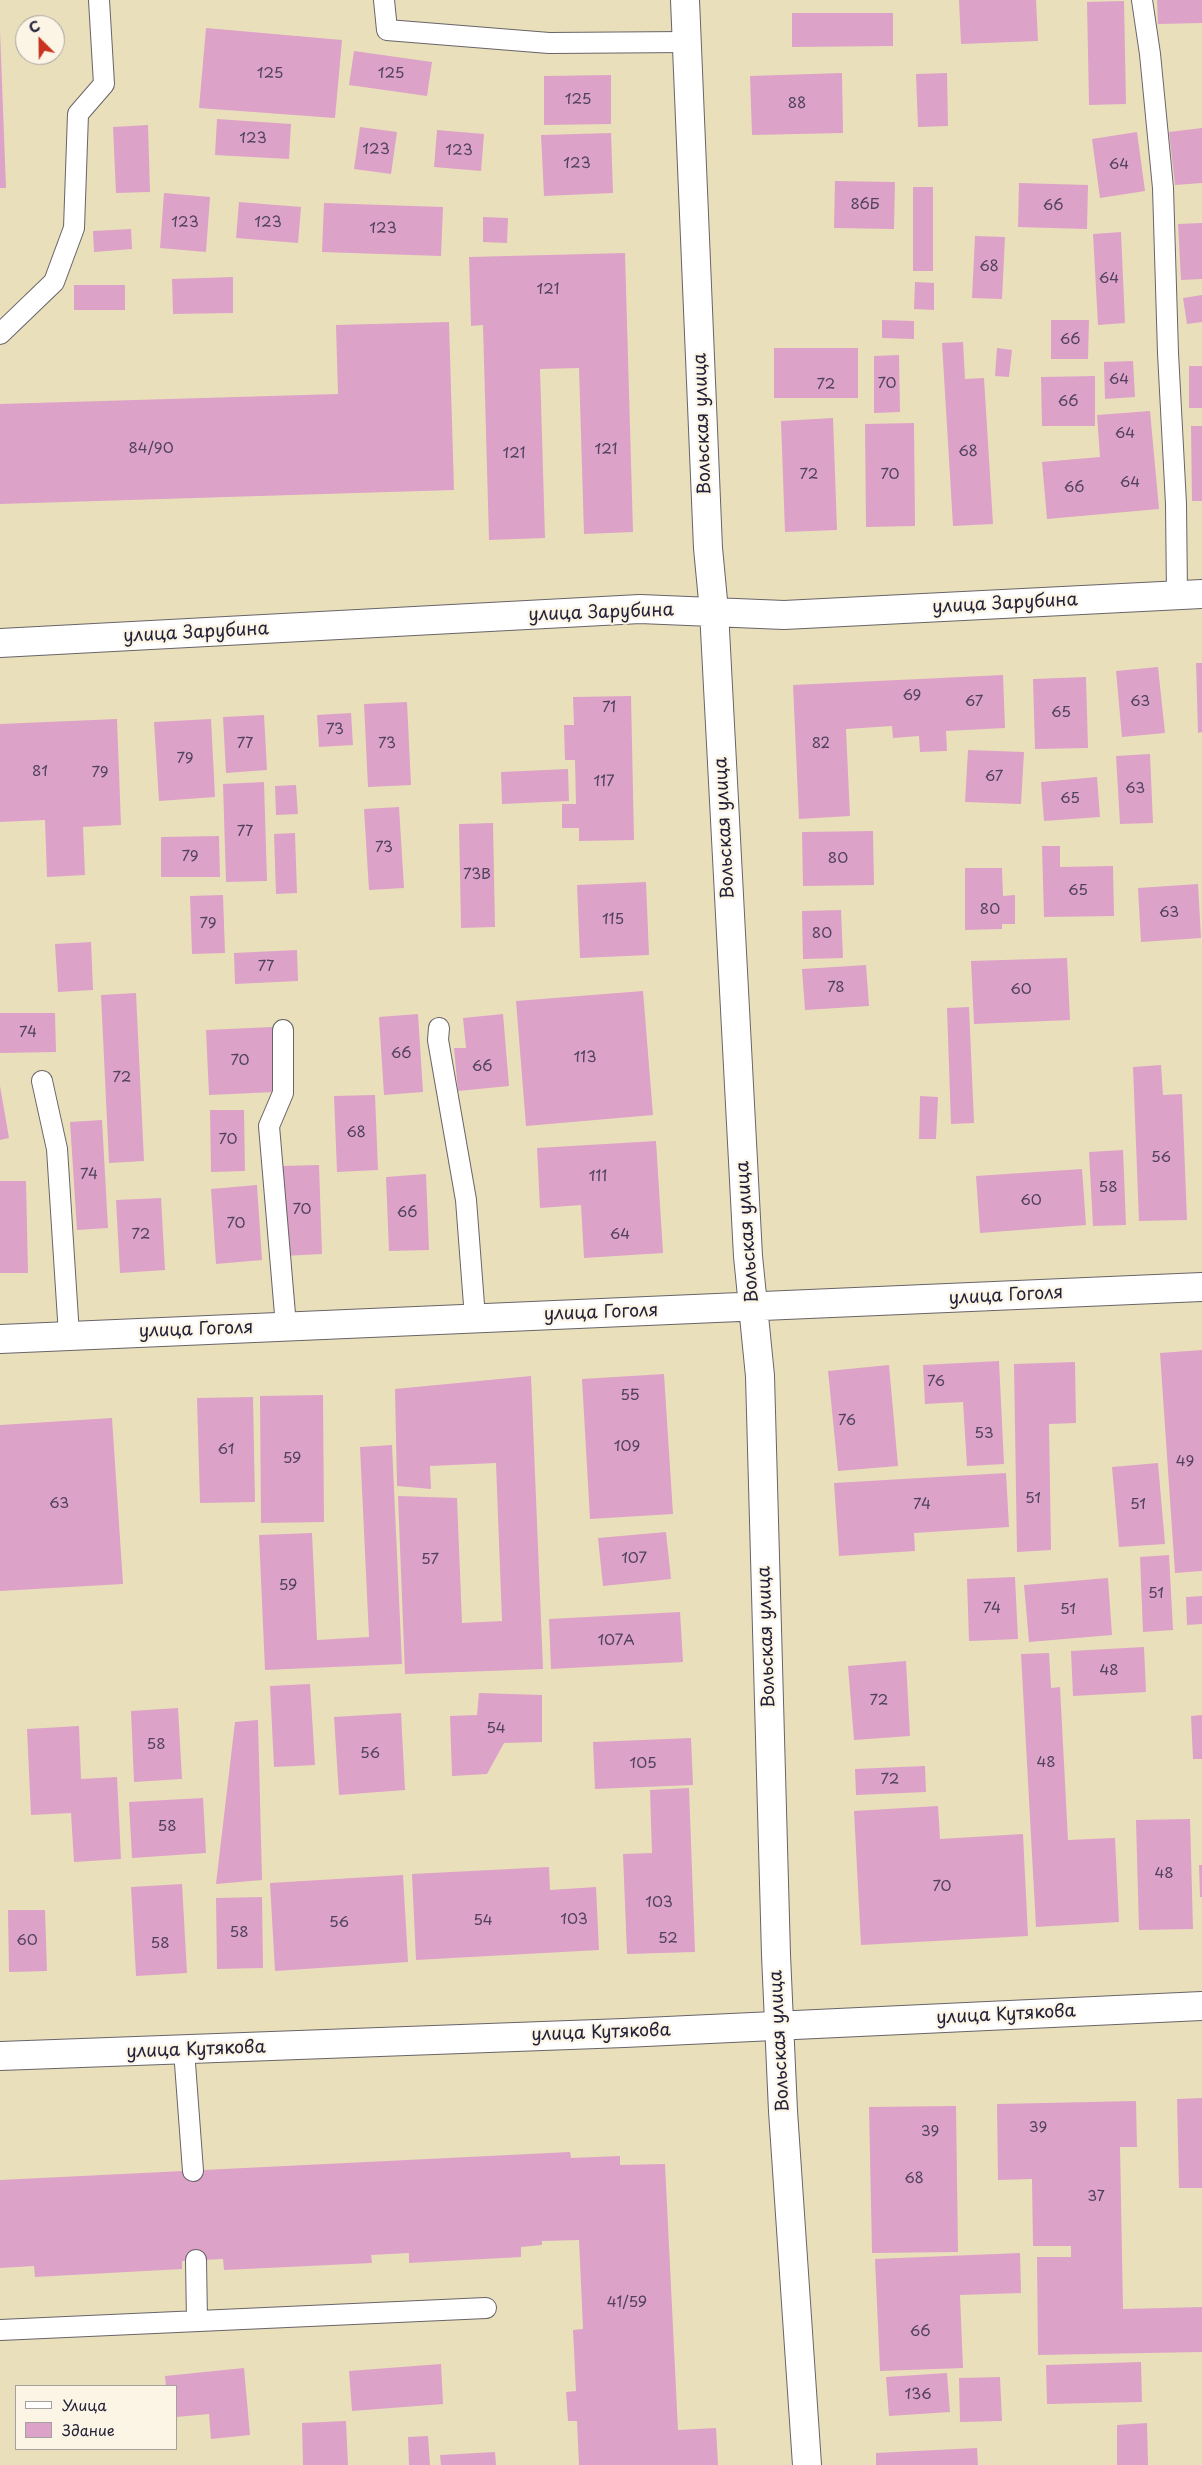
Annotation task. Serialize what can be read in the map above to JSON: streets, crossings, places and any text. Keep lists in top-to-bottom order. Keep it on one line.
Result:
{"streets":{"street":["Вольская улица","улица Зарубина","улица Гоголя","улица Кутякова"]},"crossings":[["Вольская улица","улица Зарубина"],["Вольская улица","улица Гоголя"],["Вольская улица","улица Кутякова"]],"house_numbers":["125","125","125","88","123","123","123","123","64","86Б","66","123","123","123","68","64","121","66","64","70","72","66","64","84/90","121","68","121","72","70","64","66","69","67","63","71","65","73","77","73","82","79","81","79","67","117","63","65","77","73","79","80","73В","65","80","63","115","79","80","77","78","60","74","66","113","70","66","72","68","70","56","74","111","58","60","70","66","70","72","64","76","55","76","53","109","61","59","49","51","63","74","51","107","57","59","51","74","51","107А","48","72","54","58","56","48","105","72","58","48","70","103","103","54","56","58","52","60","58","39","39","68","37","41/59","66","136"],"legend":["Улица","Здание"],"north":"top left"}
